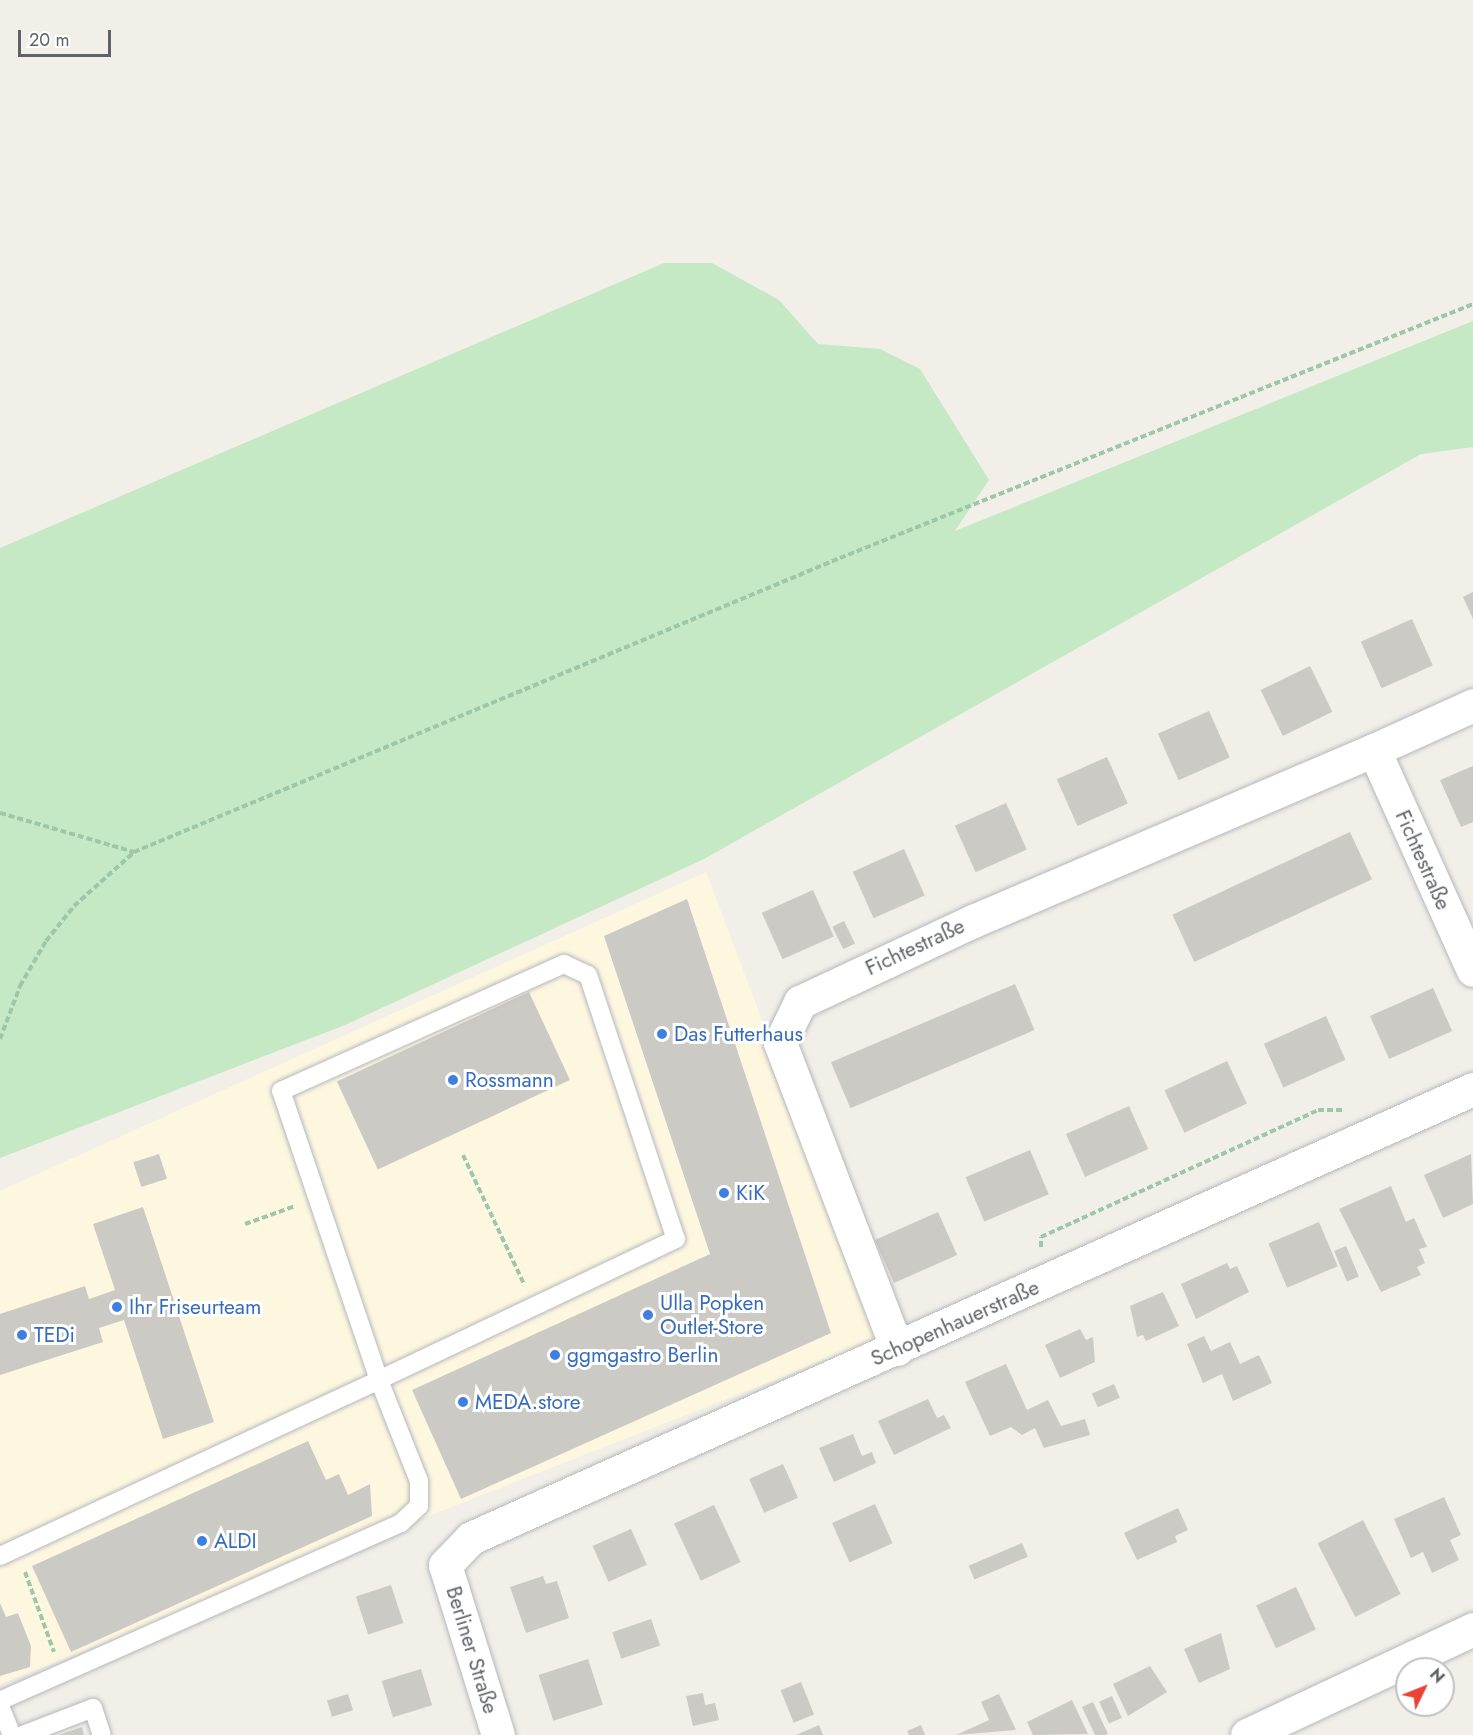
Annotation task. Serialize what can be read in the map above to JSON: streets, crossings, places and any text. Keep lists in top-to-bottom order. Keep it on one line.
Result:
{"streets":{"street":["Fichtestraße","Schopenhauerstraße","Berliner Straße"]},"crossings":[["Fichtestraße","Schopenhauerstraße"],["Schopenhauerstraße","Berliner Straße"]],"places":["Das Futterhaus","Rossmann","KiK","Ihr Friseurteam","Ulla Popken Outlet-Store","TEDi","ggmgastro Berlin","MEDA.store","ALDI"],"scale_bar":"20 m","north":"top right"}
